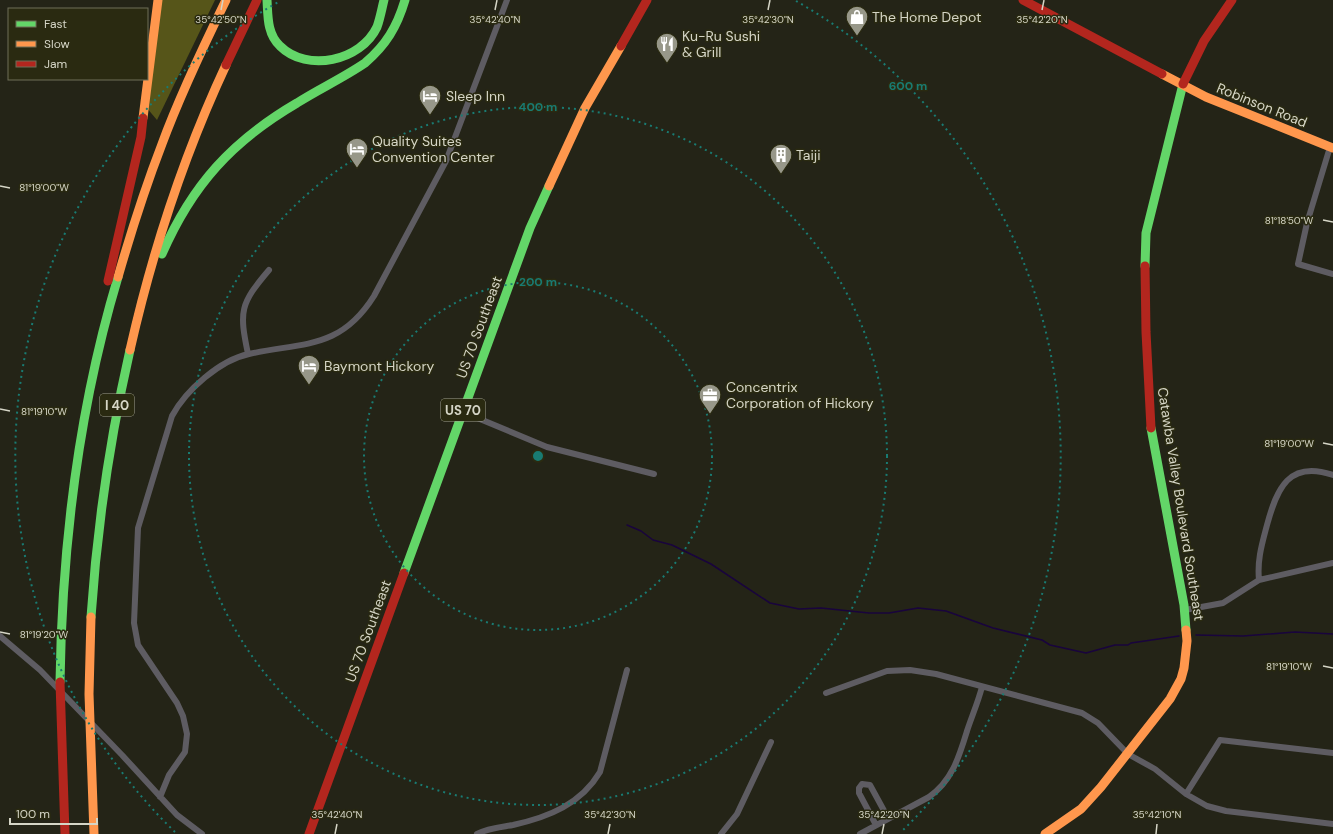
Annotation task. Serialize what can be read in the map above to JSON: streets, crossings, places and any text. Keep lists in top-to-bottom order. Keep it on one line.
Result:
{"streets":{"main road":["Robinson Road","US 70 Southeast","I 40","US 70","Catawba Valley Boulevard Southeast"]},"crossings":[["Robinson Road","Catawba Valley Boulevard Southeast"]],"places":{"shop":["The Home Depot"],"restaurant":["Ku-Ru Sushi & Grill"],"hotel":["Sleep Inn","Quality Suites Convention Center","Baymont Hickory"],"building":["Taiji"],"office":["Concentrix Corporation of Hickory"]},"legend":["Fast","Slow","Jam"],"scale_bar":"100 m","coordinates":["35°42'50\"N","35°42'40\"N","35°42'30\"N","35°42'20\"N","81°19'00\"W","81°18'50\"W","81°19'10\"W","81°19'20\"W","35°42'10\"N"],"rings":["600 m","400 m","200 m"]}
